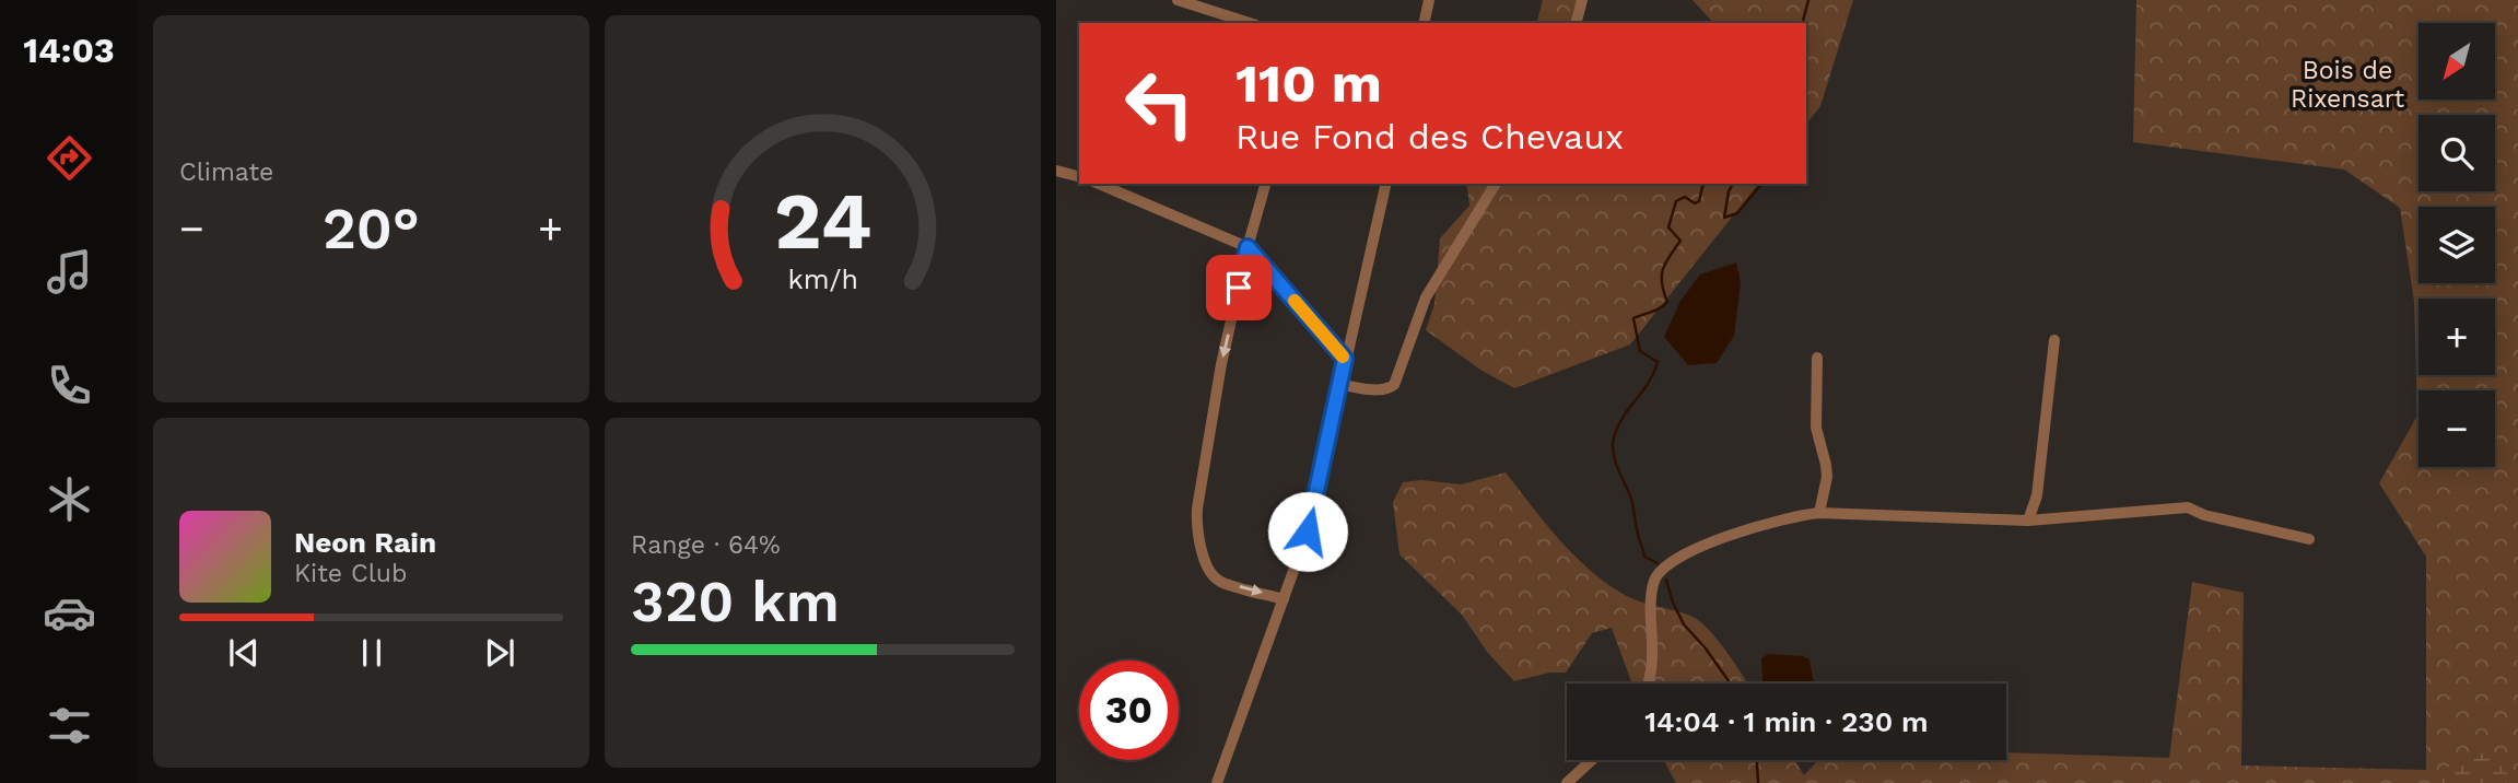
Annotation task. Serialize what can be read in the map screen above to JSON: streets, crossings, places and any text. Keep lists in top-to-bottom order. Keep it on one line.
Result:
{"parks":["Bois de Rixensart"],"north":"bottom left","page":{"tabs":"14:03","tile":["Climate",["Range · 64%","320 km"]],"map_buttons":["+","−"],"turn":["110 m","Rue Fond des Chevaux"],"heat":["−","20°","+"],"song":["Neon Rain","Kite Club"],"limit":"30","trip":"14:04 · 1 min · 230 m","gauge":["24","km/h"]}}
